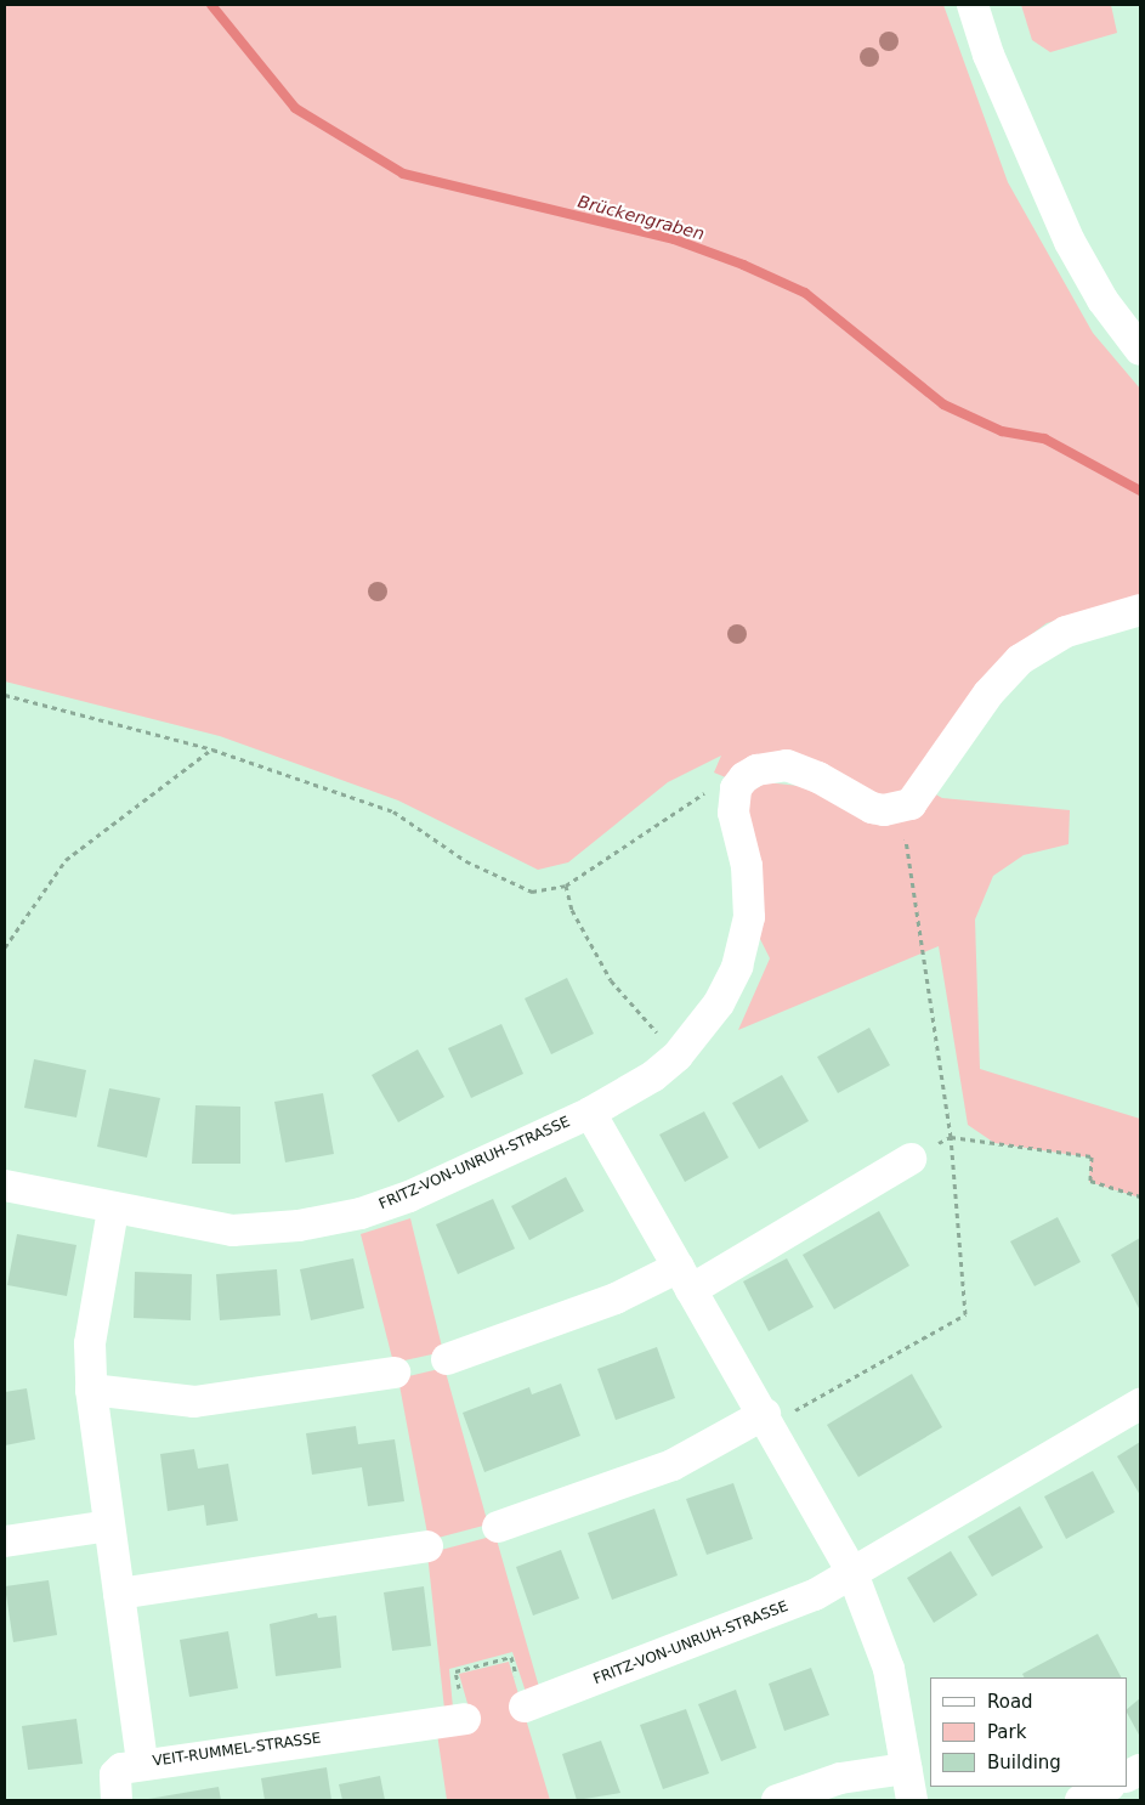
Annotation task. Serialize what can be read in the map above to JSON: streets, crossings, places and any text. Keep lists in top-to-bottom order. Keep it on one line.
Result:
{"streets":{"street":["FRITZ-VON-UNRUH-STRASSE","VEIT-RUMMEL-STRASSE"]},"crossings":[["FRITZ-VON-UNRUH-STRASSE","VEIT-RUMMEL-STRASSE"]],"water":["Brückengraben"],"legend":["Road","Park","Building"]}
